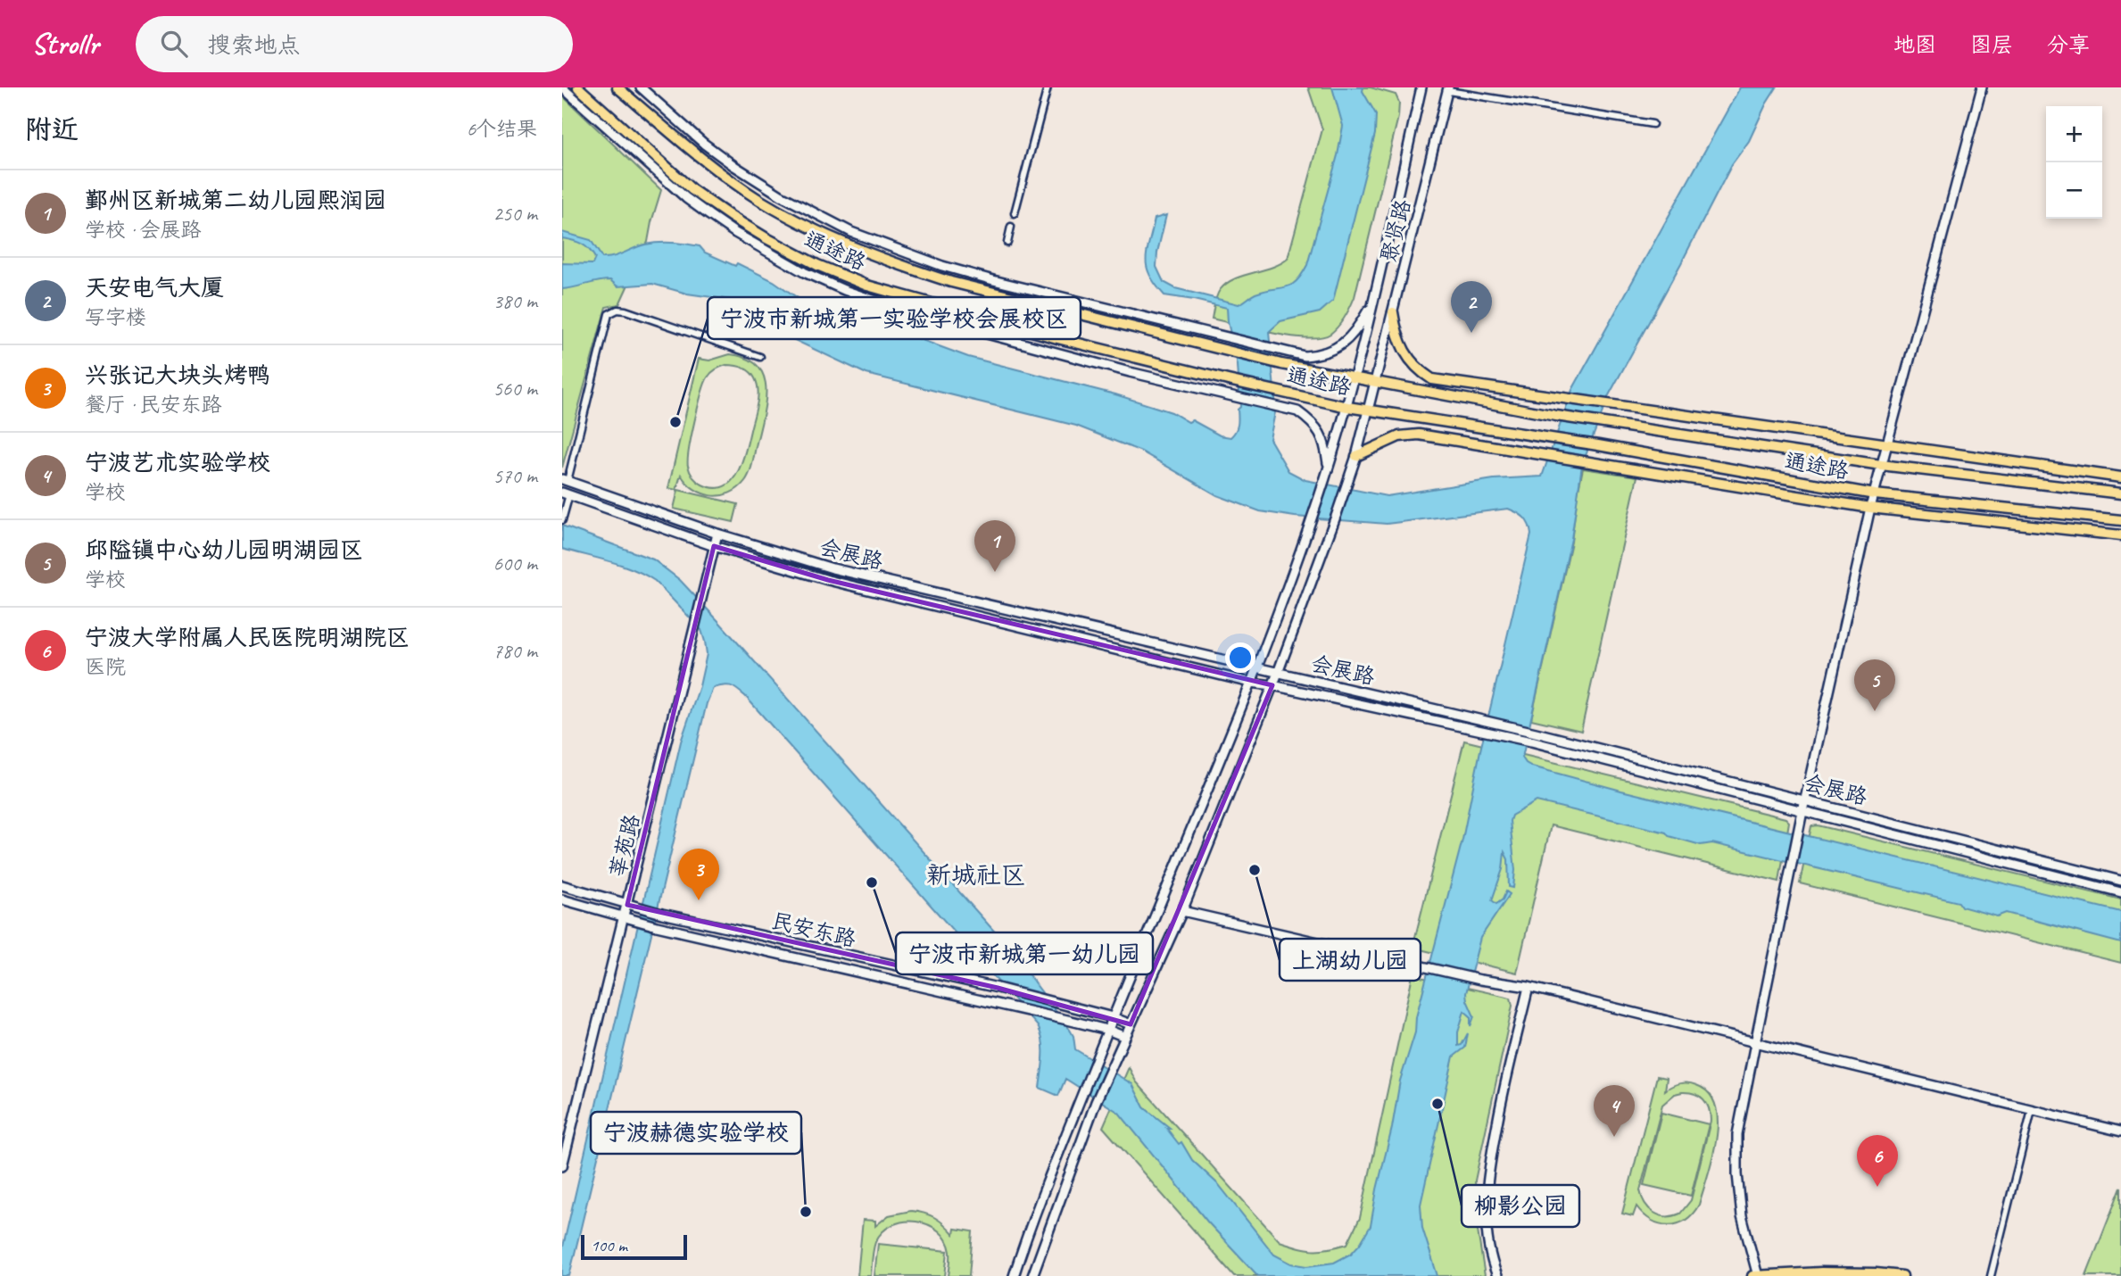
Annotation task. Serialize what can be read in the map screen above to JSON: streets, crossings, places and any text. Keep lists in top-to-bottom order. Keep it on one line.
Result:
{"streets":{"main road":["通途路"],"street":["聚贤路","会展路","莘苑路","民安东路"]},"crossings":[["聚贤路","通途路"],["聚贤路","会展路"],["聚贤路","民安东路"],["会展路","莘苑路"],["莘苑路","民安东路"]],"districts":["新城社区"],"places":["宁波市新城第一实验学校会展校区","上湖幼儿园","宁波市新城第一幼儿园","柳影公园","宁波赫德实验学校"],"scale_bar":"100 m","page":{"header":"Strollr","search":"搜索地点","nav":["地图","图层","分享"],"heading":["附近","6个结果"],"map_buttons":["+","−"],"list":[{"mark":"1","name":"鄞州区新城第二幼儿园熙润园","note":"学校 · 会展路","value":"250 m"},{"mark":"2","name":"天安电气大厦","note":"写字楼","value":"380 m"},{"mark":"3","name":"兴张记大块头烤鸭","note":"餐厅 · 民安东路","value":"560 m"},{"mark":"4","name":"宁波艺术实验学校","note":"学校","value":"570 m"},{"mark":"5","name":"邱隘镇中心幼儿园明湖园区","note":"学校","value":"600 m"},{"mark":"6","name":"宁波大学附属人民医院明湖院区","note":"医院","value":"780 m"}],"pins":["2","1","5","3","4","6"],"scale":"100 m"}}
